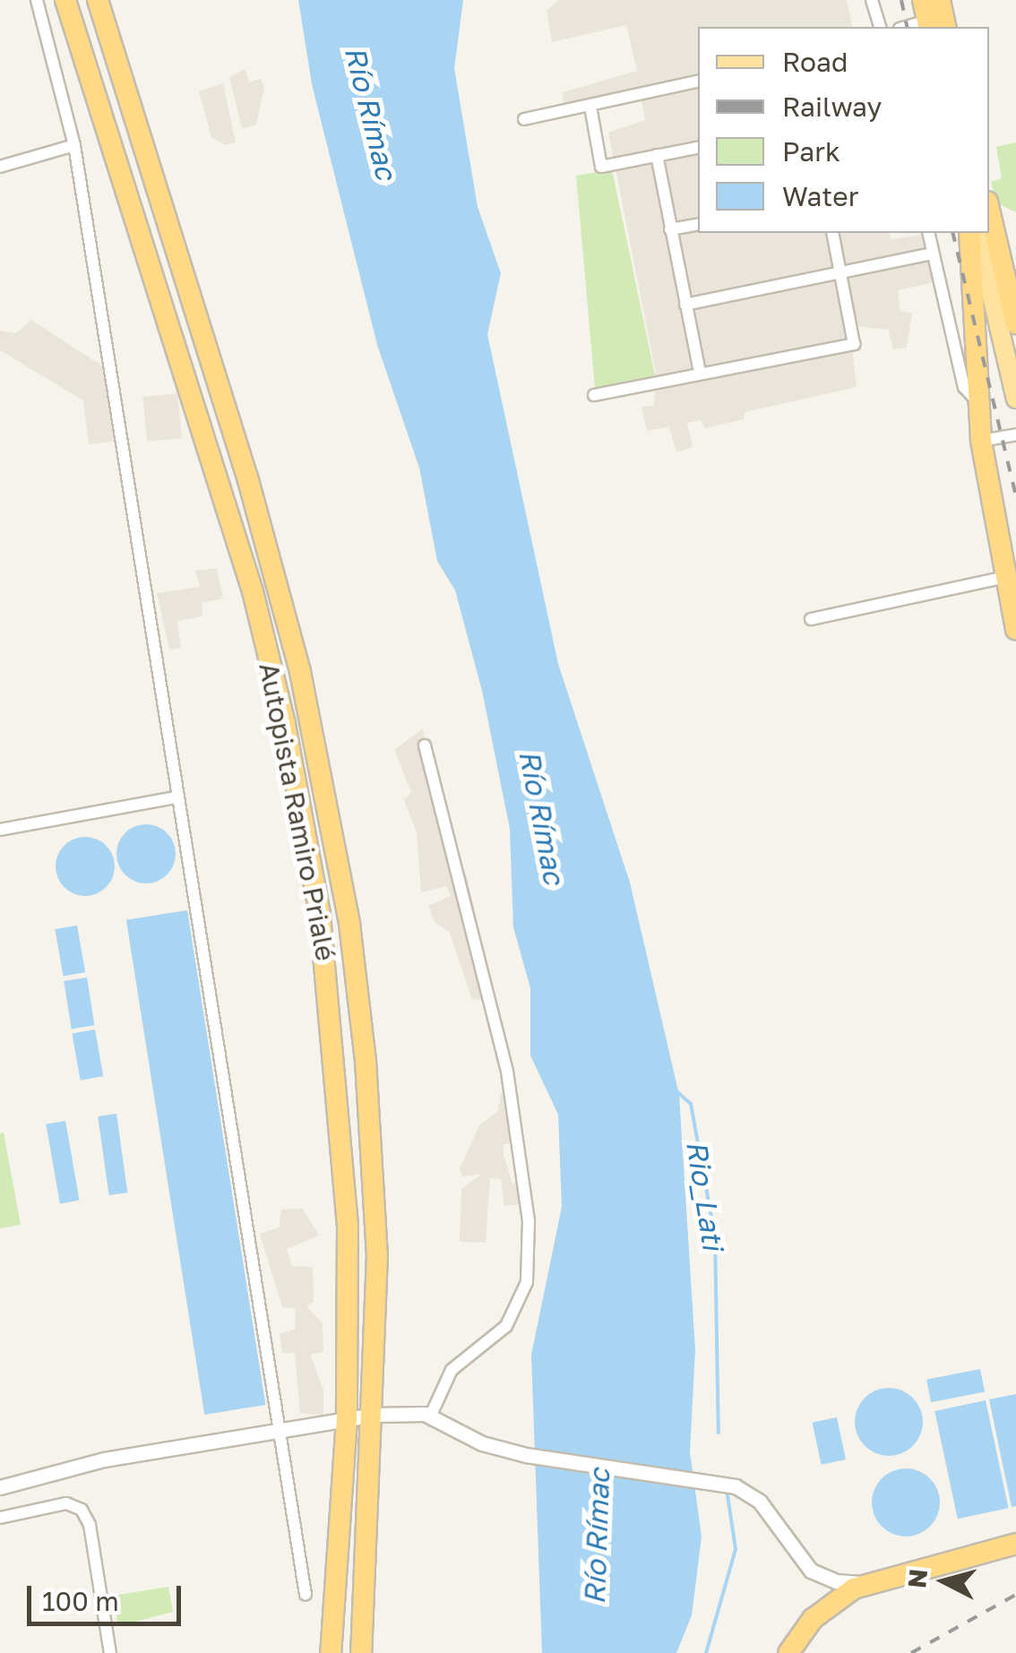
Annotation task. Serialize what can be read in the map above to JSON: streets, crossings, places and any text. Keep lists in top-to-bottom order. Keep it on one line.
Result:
{"streets":{"highway":["Autopista Ramiro Prialé"]},"water":["Río Rímac","Rio_Lati"],"legend":["Road","Railway","Park","Water"],"scale_bar":"100 m","north":"left"}
